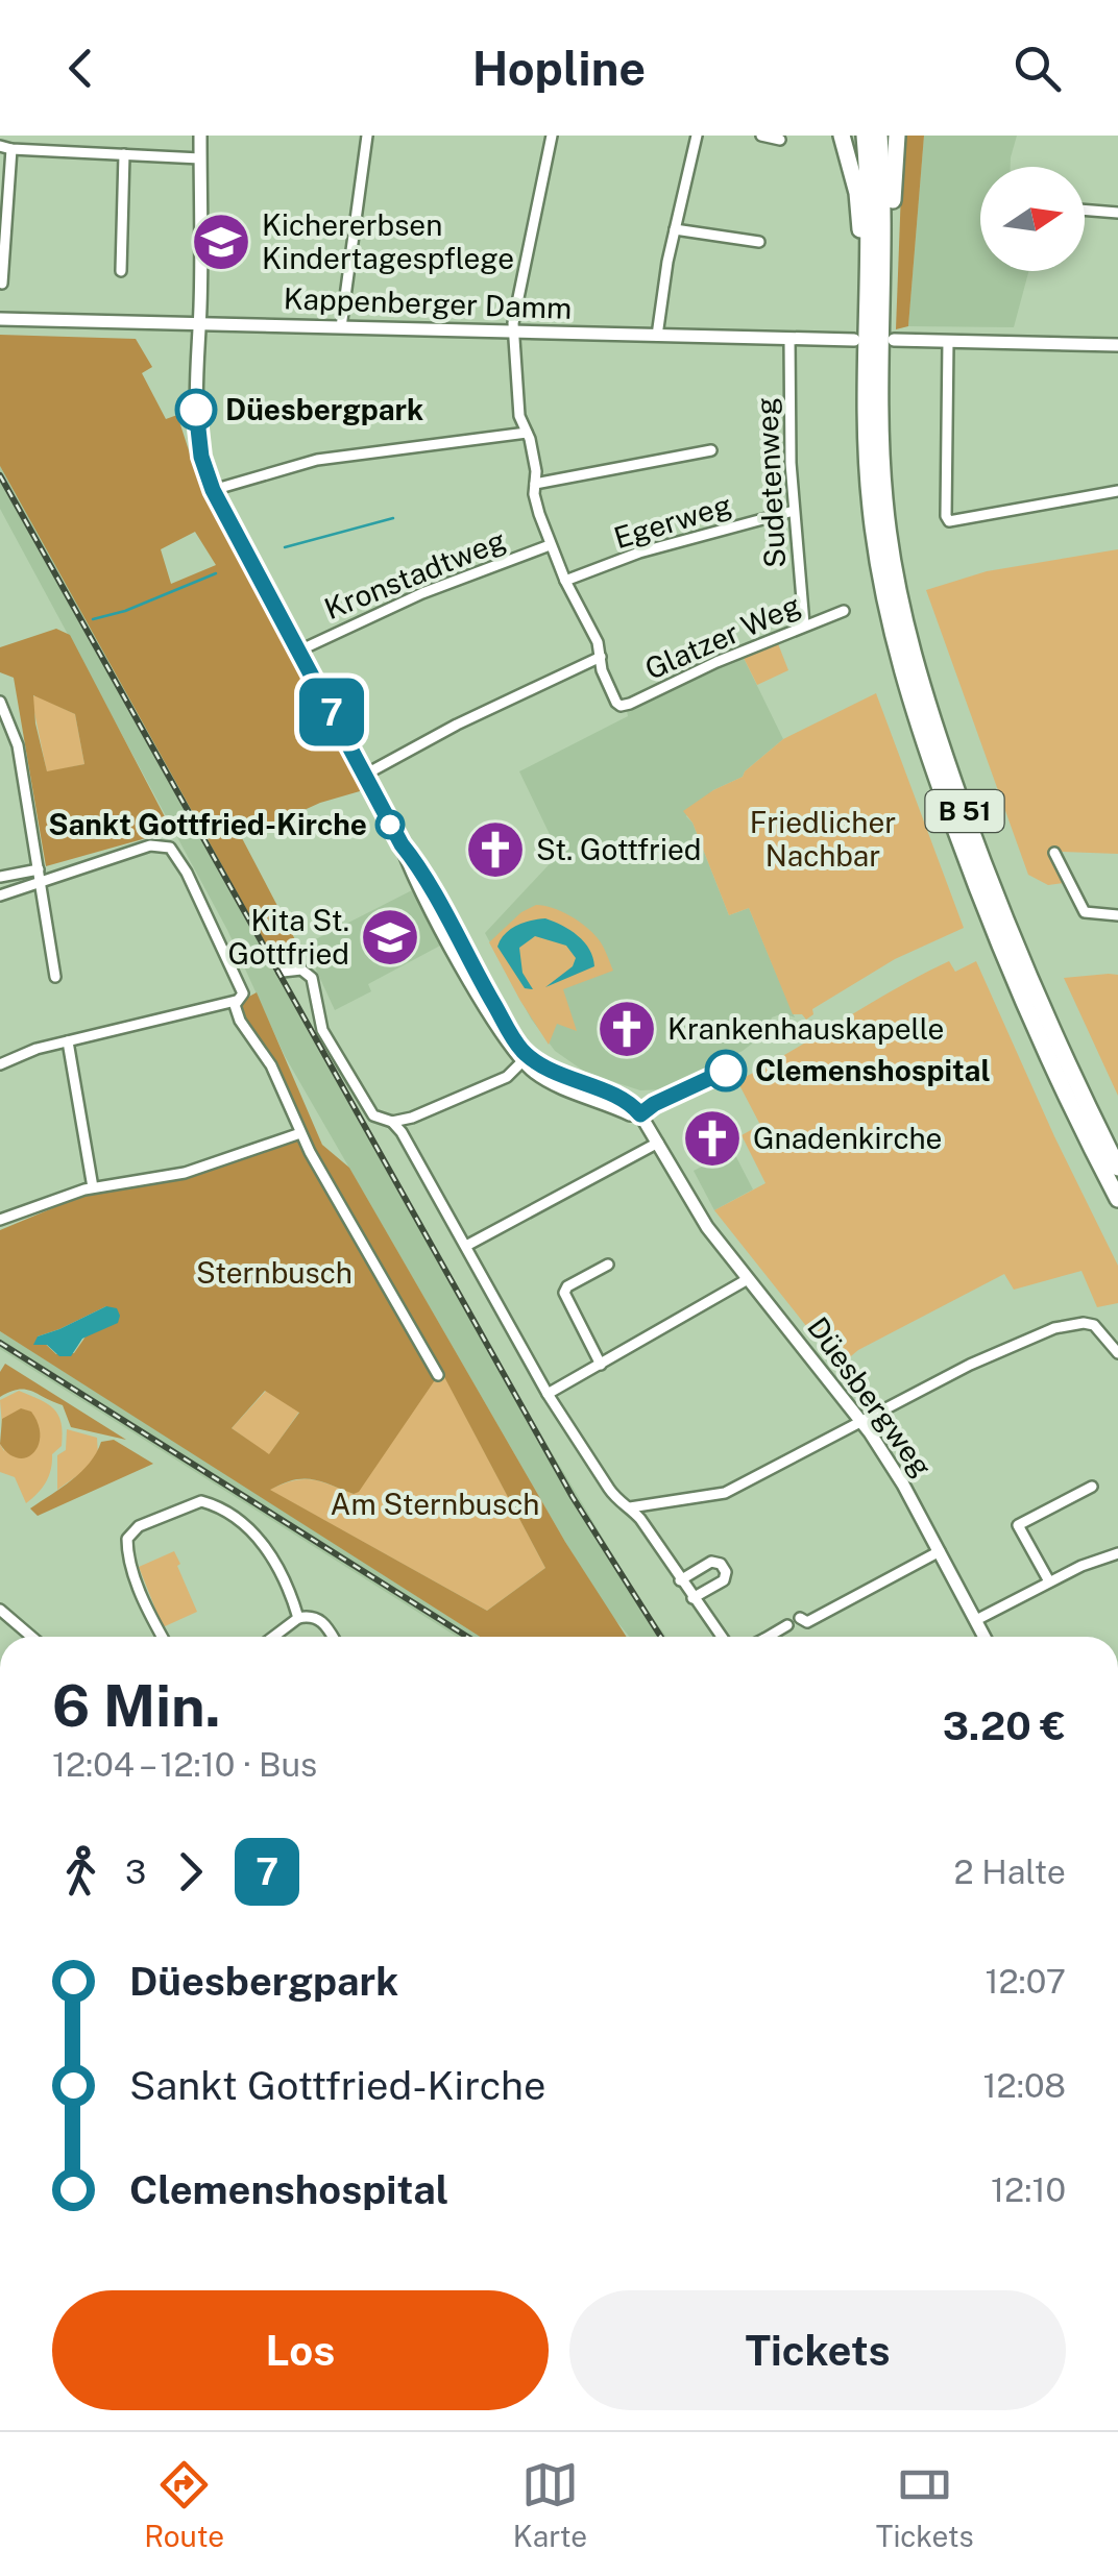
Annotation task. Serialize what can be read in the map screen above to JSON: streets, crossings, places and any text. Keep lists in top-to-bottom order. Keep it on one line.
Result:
{"streets":{"highway":["B 51"],"street":["Kappenberger Damm","Sudetenweg","Egerweg","Kronstadtweg","Glatzer Weg","Düesbergweg"]},"crossings":[["Kappenberger Damm","Sudetenweg"],["Kappenberger Damm","Düesbergweg"],["Sudetenweg","Egerweg"],["Sudetenweg","Glatzer Weg"],["Kronstadtweg","Düesbergweg"]],"parks":["Friedlicher Nachbar","Sternbusch","Am Sternbusch"],"places":{"school or university":["Kichererbsen Kindertagespflege","Kita St. Gottfried"],"other":["Düesbergpark","Sankt Gottfried-Kirche","Clemenshospital"],"church":["St. Gottfried","Krankenhauskapelle","Gnadenkirche"]},"lines":["bus line 7"],"north":"right","page":{"header":"Hopline","on_map":"7","heading":["6 Min.","12:04 – 12:10 · Bus","3.20 €"],"legs":["3","7","2 Halte"],"list":[{"name":"Düesbergpark","value":"12:07"},{"name":"Sankt Gottfried-Kirche","value":"12:08"},{"name":"Clemenshospital","value":"12:10"}],"buttons":["Los","Tickets"],"tabs":["Route","Karte","Tickets"]}}
